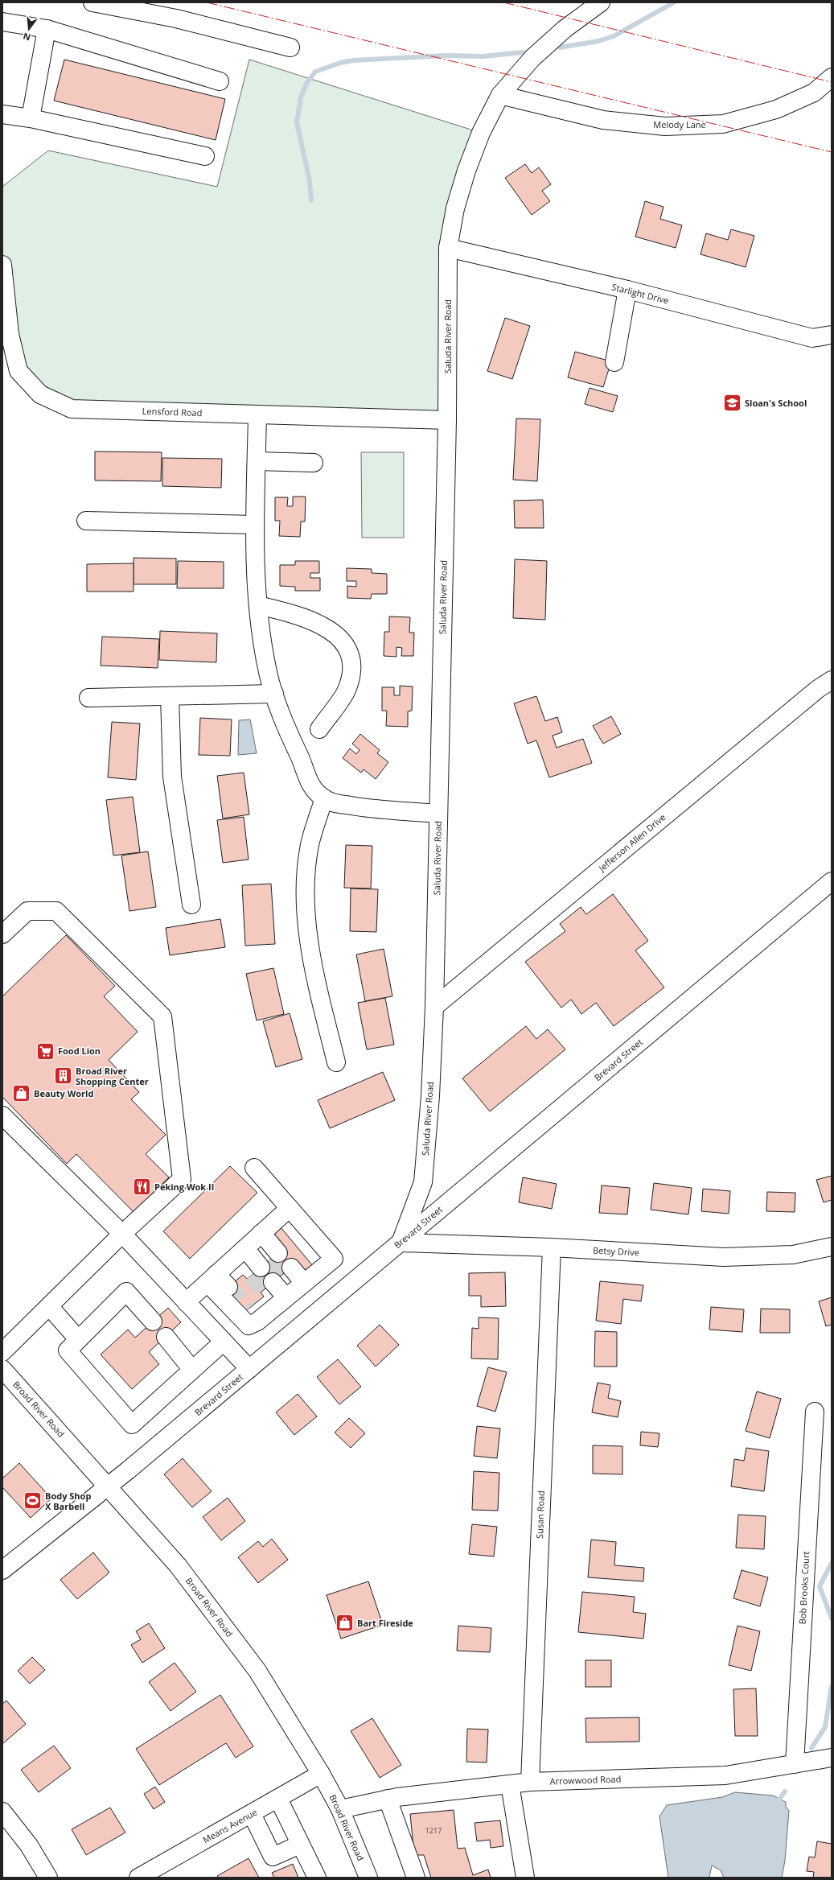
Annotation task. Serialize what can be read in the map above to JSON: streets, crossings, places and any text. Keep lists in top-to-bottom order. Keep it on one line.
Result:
{"streets":{"street":["Melody Lane","Starlight Drive","Saluda River Road","Lensford Road","Jefferson Allen Drive","Brevard Street","Betsy Drive","Broad River Road","Susan Road","Bob Brooks Court","Arrowwood Road","Means Avenue"]},"crossings":[["Melody Lane","Saluda River Road"],["Starlight Drive","Saluda River Road"],["Saluda River Road","Lensford Road"],["Saluda River Road","Jefferson Allen Drive"],["Saluda River Road","Brevard Street"],["Saluda River Road","Betsy Drive"],["Brevard Street","Betsy Drive"],["Brevard Street","Broad River Road"],["Betsy Drive","Susan Road"],["Broad River Road","Arrowwood Road"],["Broad River Road","Means Avenue"],["Susan Road","Arrowwood Road"],["Bob Brooks Court","Arrowwood Road"]],"places":{"school or university":["Sloan's School"],"supermarket":["Food Lion"],"building":["Broad River Shopping Center"],"shop":["Beauty World","Bart Fireside"],"restaurant":["Peking Wok II"],"sports":["Body Shop X Barbell"]},"house_numbers":["1217"],"north":"bottom"}
